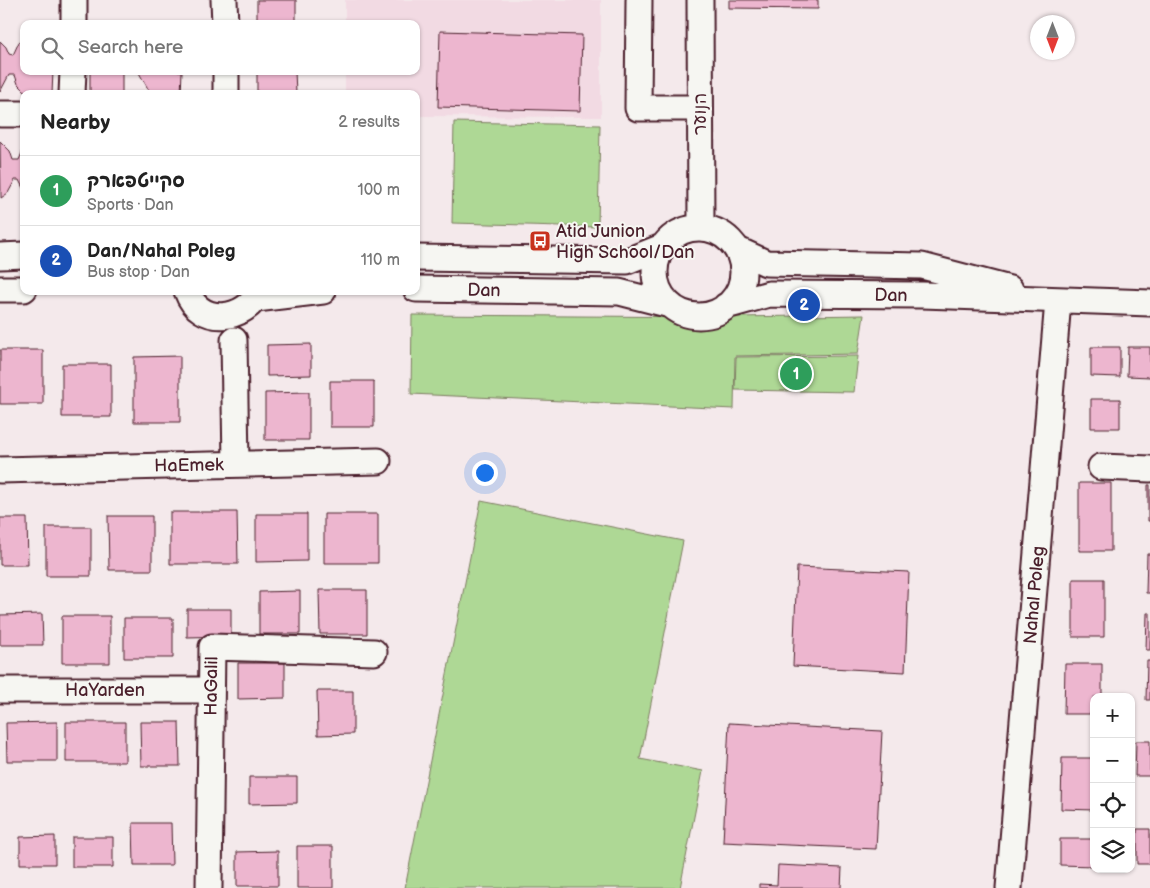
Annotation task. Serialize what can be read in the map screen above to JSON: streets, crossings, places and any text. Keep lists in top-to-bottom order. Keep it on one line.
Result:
{"streets":{"street":["הנוער","Dan","HaEmek","Nahal Poleg","HaGalil","HaYarden"]},"crossings":[["הנוער","Dan"],["Dan","Nahal Poleg"],["HaGalil","HaYarden"]],"places":{"bus stop":["Atid Junion High School/Dan"]},"north":"bottom","page":{"search":"Search here","heading":["Nearby","2 results"],"list":[{"mark":"1","name":"סקייטפארק","note":"Sports · Dan","value":"100 m"},{"mark":"2","name":"Dan/Nahal Poleg","note":"Bus stop · Dan","value":"110 m"}],"pins":["2","1"],"map_buttons":["+","−"]}}
